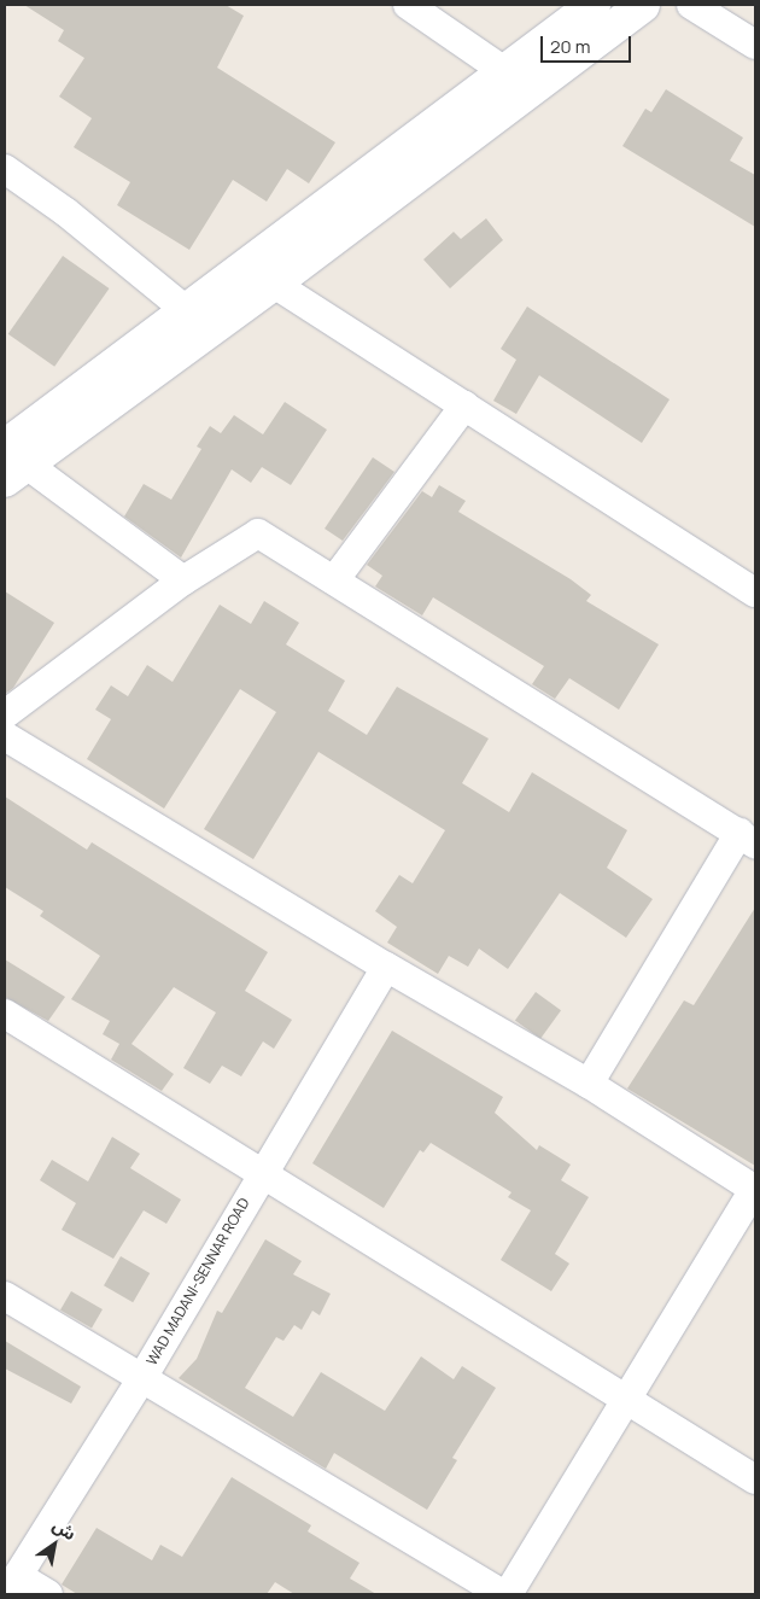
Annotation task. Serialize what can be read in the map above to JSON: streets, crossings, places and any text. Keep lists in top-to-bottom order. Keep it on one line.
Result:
{"streets":{"street":["WAD MADANI-SENNAR ROAD"]},"scale_bar":"20 m","north":"top right"}
